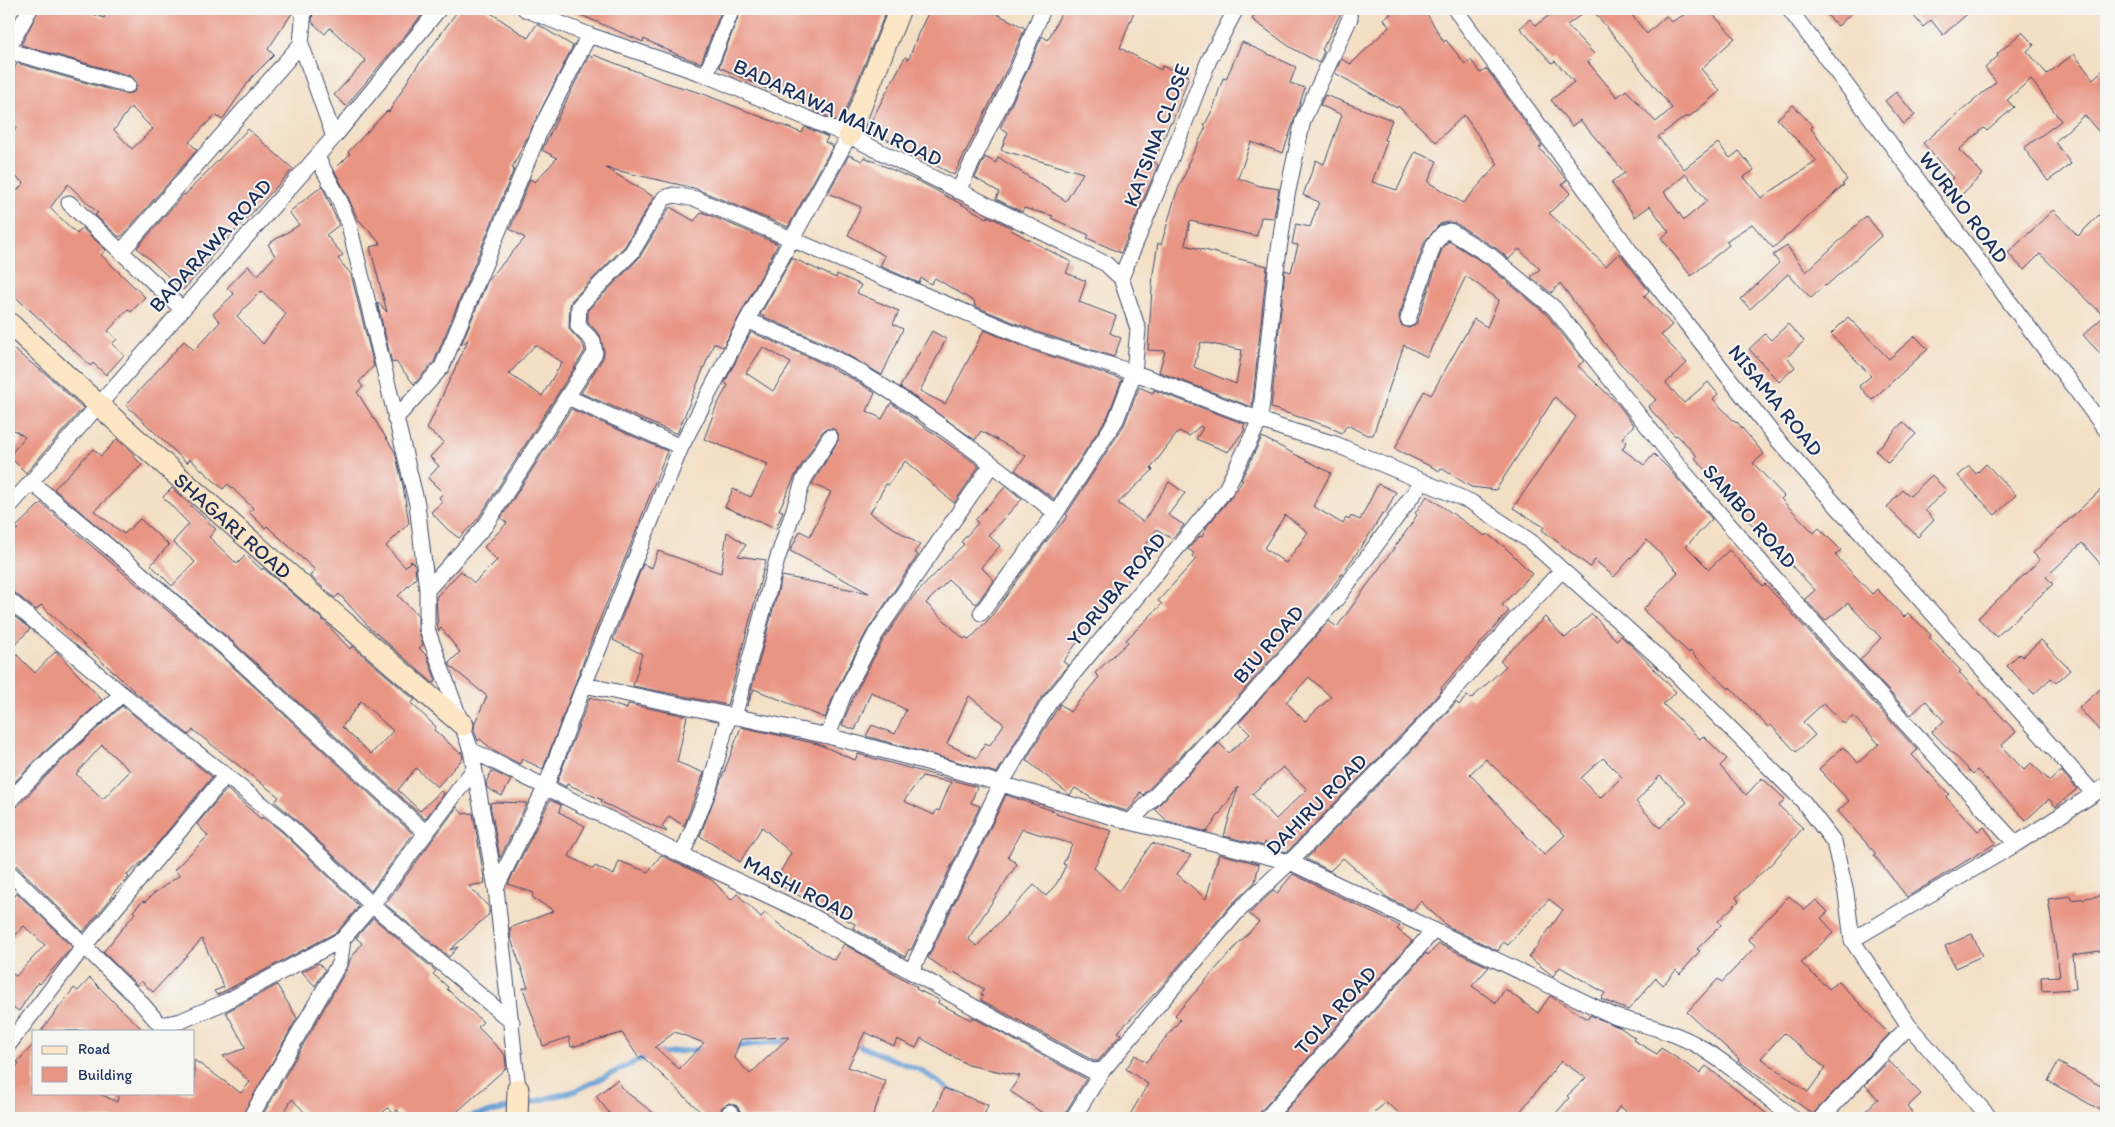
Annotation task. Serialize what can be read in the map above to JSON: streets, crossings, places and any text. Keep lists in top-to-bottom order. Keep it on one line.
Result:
{"streets":{"street":["BADARAWA MAIN ROAD","KATSINA CLOSE","WURNO ROAD","BADARAWA ROAD","NISAMA ROAD","SAMBO ROAD","SHAGARI ROAD","YORUBA ROAD","BIU ROAD","DAHIRU ROAD","MASHI ROAD","TOLA ROAD"]},"crossings":[["BADARAWA MAIN ROAD","KATSINA CLOSE"],["BADARAWA ROAD","SHAGARI ROAD"],["YORUBA ROAD","MASHI ROAD"],["DAHIRU ROAD","MASHI ROAD"]],"legend":["Road","Building"]}
